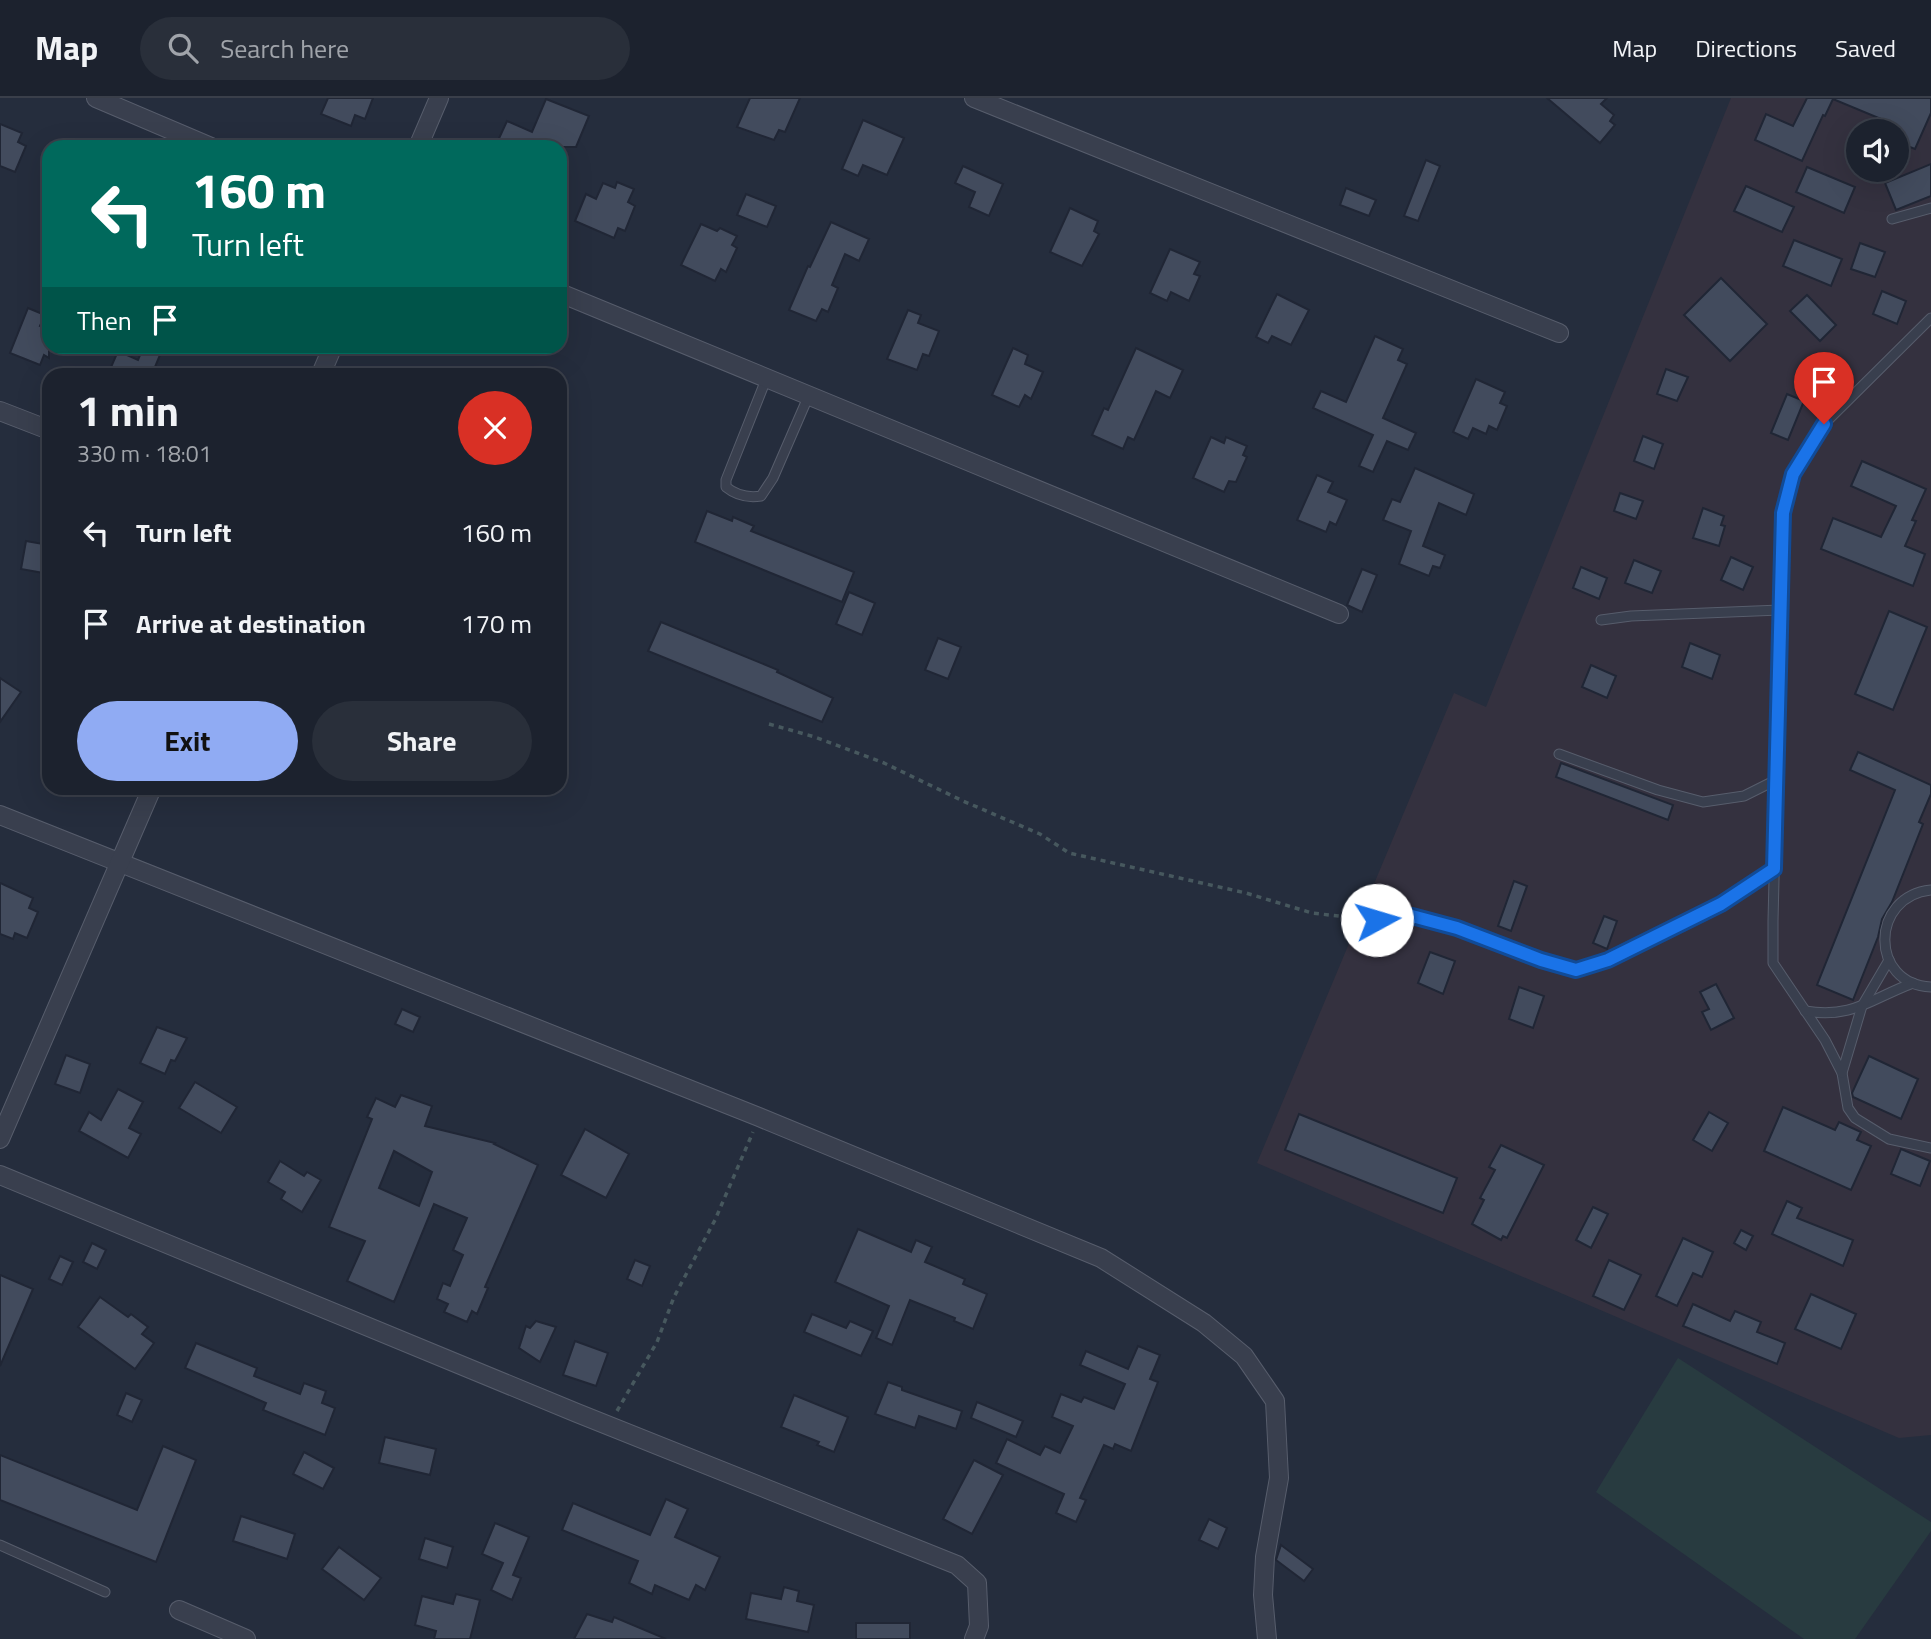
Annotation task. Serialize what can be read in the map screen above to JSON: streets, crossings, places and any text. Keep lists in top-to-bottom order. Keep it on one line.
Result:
{"page":{"header":"Map","search":"Search here","nav":["Map","Directions","Saved"],"turn":["160 m","Turn left"],"then":"Then","heading":["1 min","330 m · 18:01"],"list":[{"name":"Turn left","value":"160 m"},{"name":"Arrive at destination","value":"170 m"}],"buttons":["Exit","Share"]}}
